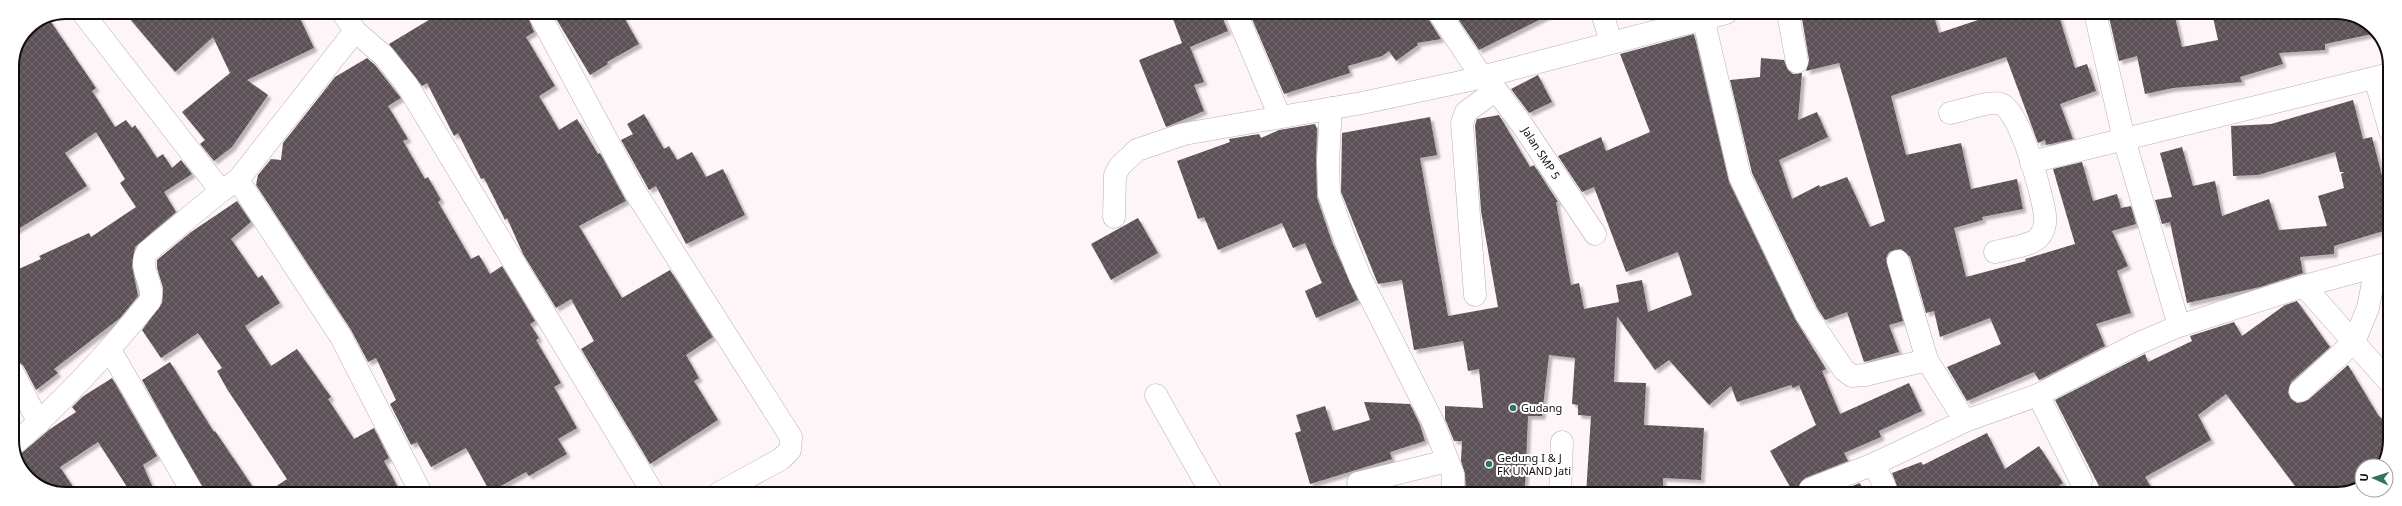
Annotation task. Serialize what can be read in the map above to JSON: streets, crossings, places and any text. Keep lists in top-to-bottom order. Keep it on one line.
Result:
{"streets":{"street":["Jalan SMP 5"]},"places":["Gudang","Gedung I & J FK UNAND Jati"],"north":"left"}
